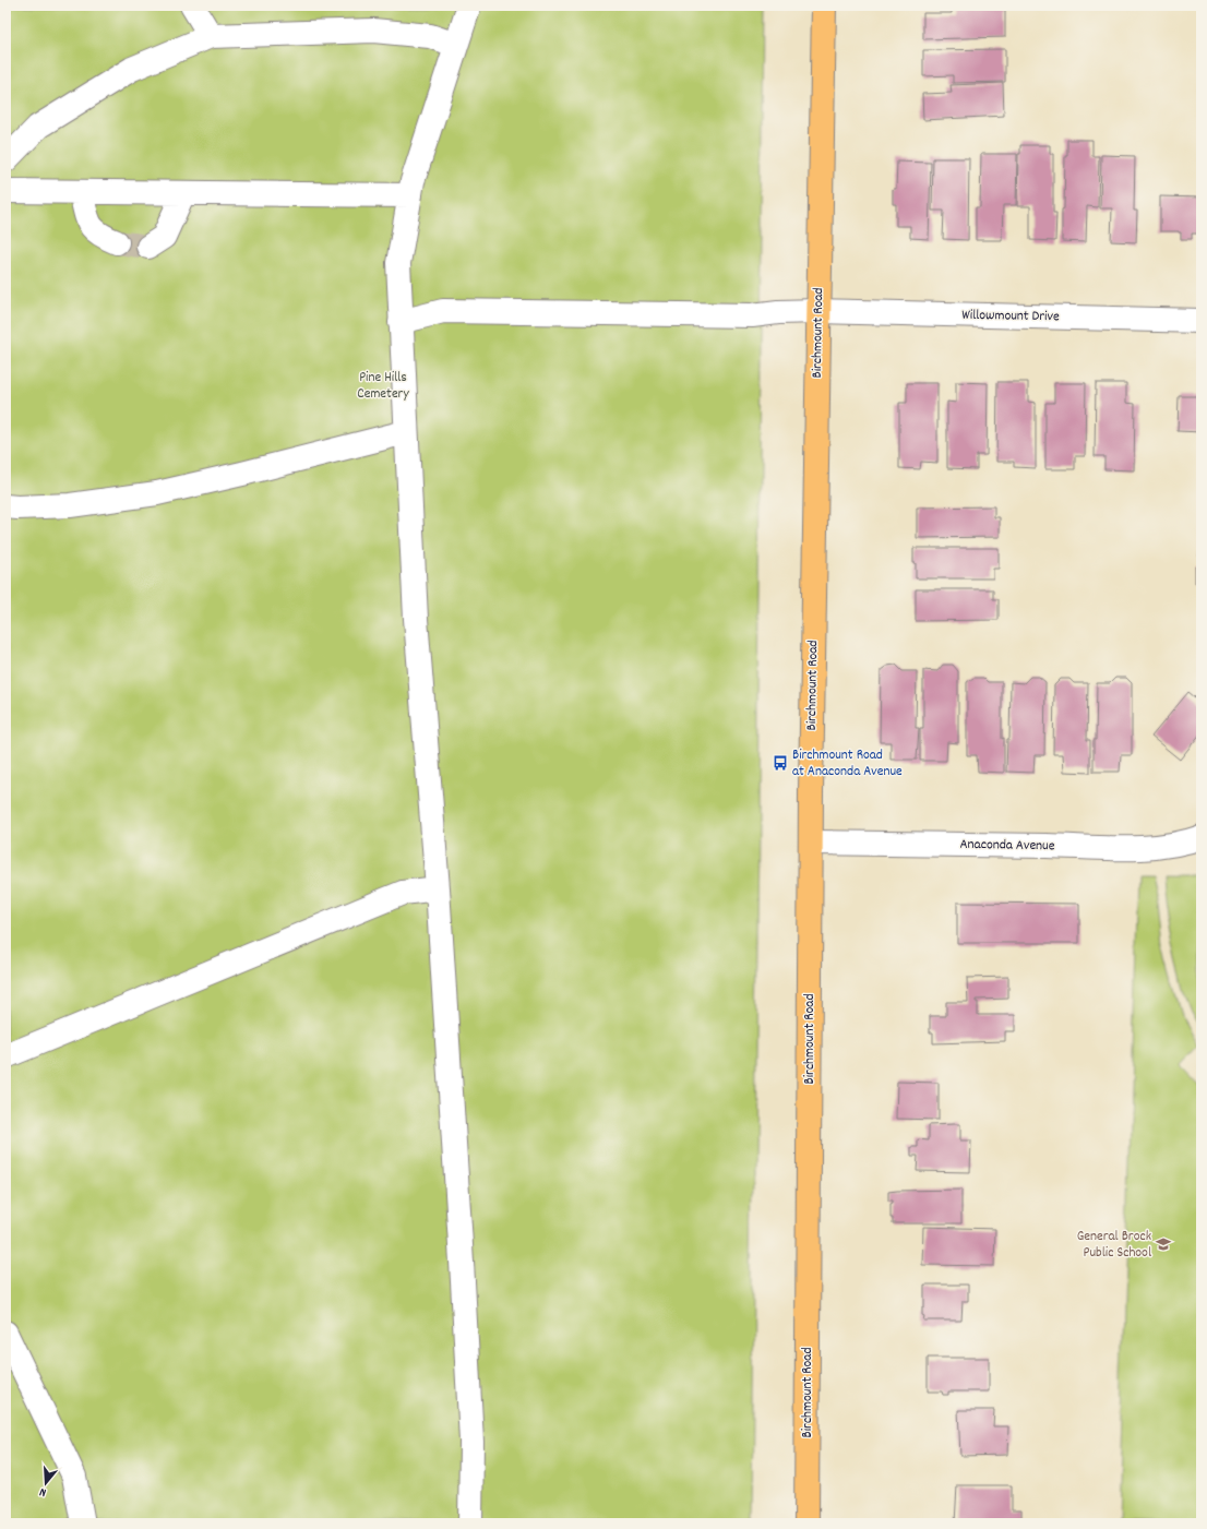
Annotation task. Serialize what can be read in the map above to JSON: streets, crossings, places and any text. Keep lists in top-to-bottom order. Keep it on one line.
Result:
{"streets":{"main road":["Birchmount Road"],"street":["Willowmount Drive","Anaconda Avenue"]},"crossings":[["Willowmount Drive","Birchmount Road"],["Birchmount Road","Anaconda Avenue"]],"parks":["Pine Hills Cemetery"],"places":{"bus stop":["Birchmount Road at Anaconda Avenue"],"school or university":["General Brock Public School"]},"north":"bottom"}
